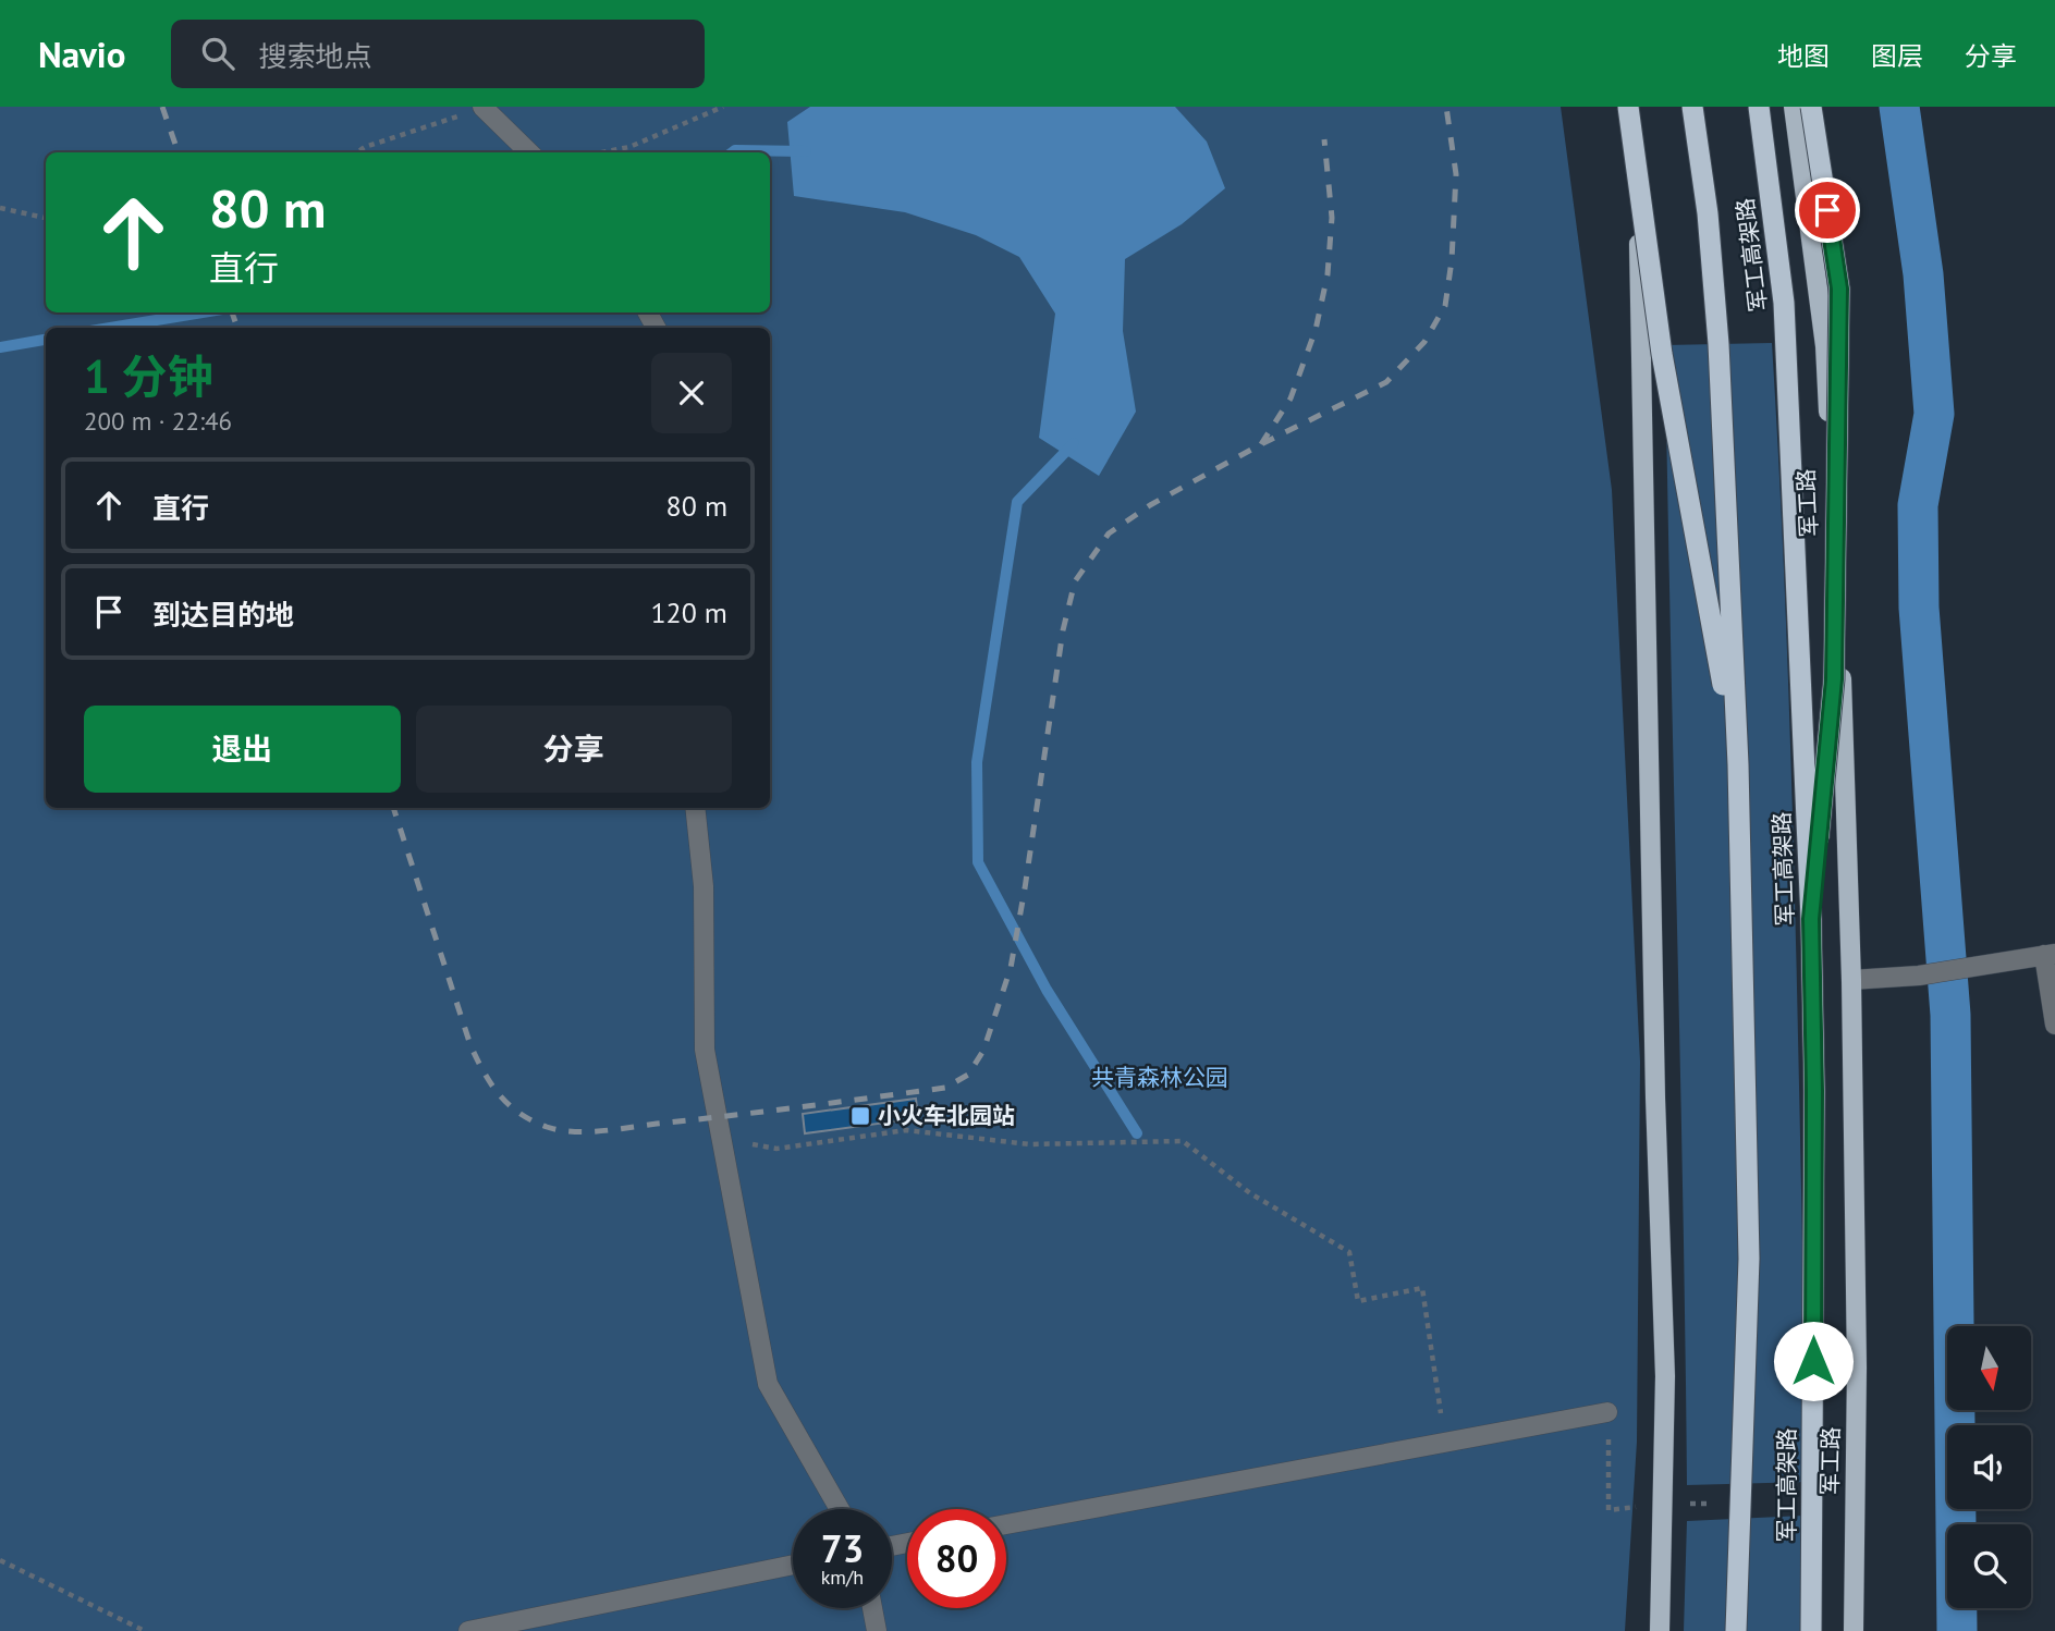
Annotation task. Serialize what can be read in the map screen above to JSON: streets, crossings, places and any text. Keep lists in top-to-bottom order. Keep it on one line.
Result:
{"streets":{"highway":["军工高架路"],"main road":["军工路"]},"parks":["共青森林公园"],"places":{"transit":["小火车北园站"]},"north":"bottom","page":{"header":"Navio","search":"搜索地点","nav":["地图","图层","分享"],"turn":["80 m","直行"],"heading":["1 分钟","200 m · 22:46"],"list":[{"name":"直行","value":"80 m"},{"name":"到达目的地","value":"120 m"}],"buttons":["退出","分享"],"speed":"73 km/h","limit":"80"}}
